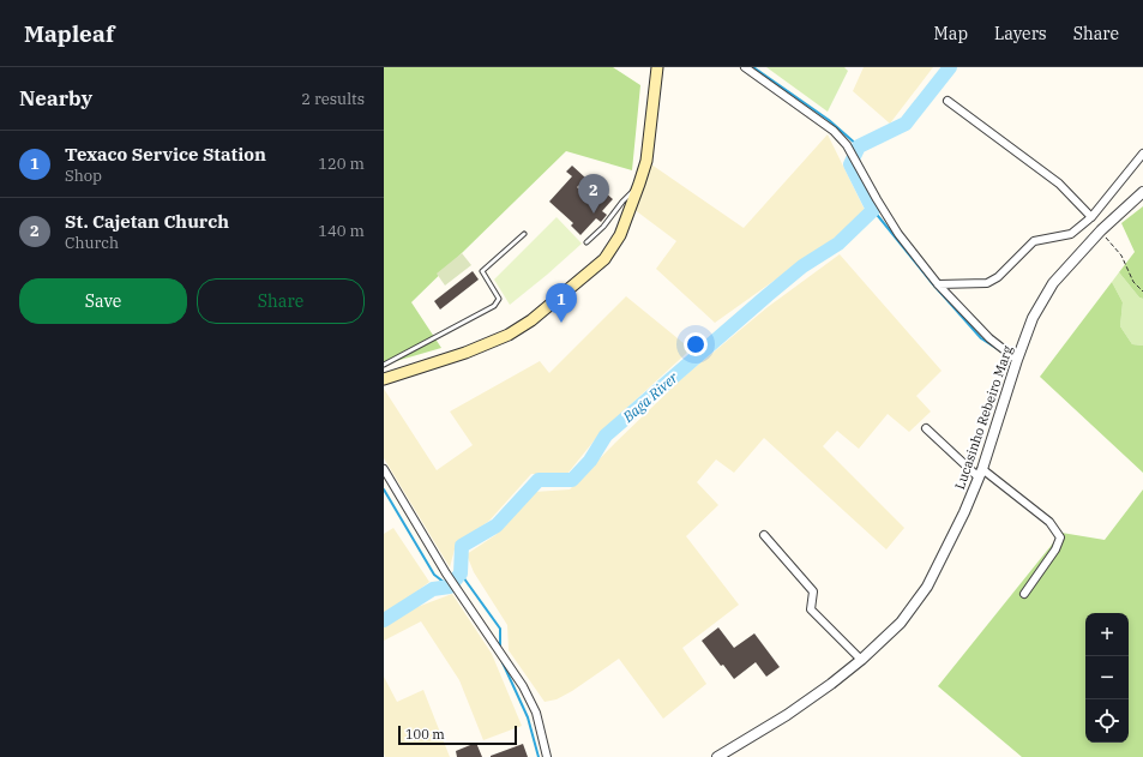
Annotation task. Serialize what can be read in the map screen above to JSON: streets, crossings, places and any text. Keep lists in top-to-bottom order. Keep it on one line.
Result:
{"streets":{"street":["Lucasinho Rebeiro Marg"]},"water":["Baga River"],"scale_bar":"100 m","page":{"header":"Mapleaf","nav":["Map","Layers","Share"],"heading":["Nearby","2 results"],"list":[{"mark":"1","name":"Texaco Service Station","note":"Shop","value":"120 m"},{"mark":"2","name":"St. Cajetan Church","note":"Church","value":"140 m"}],"pins":["2","1"],"buttons":["Save","Share"],"map_buttons":["+","−"],"scale":"100 m"}}
